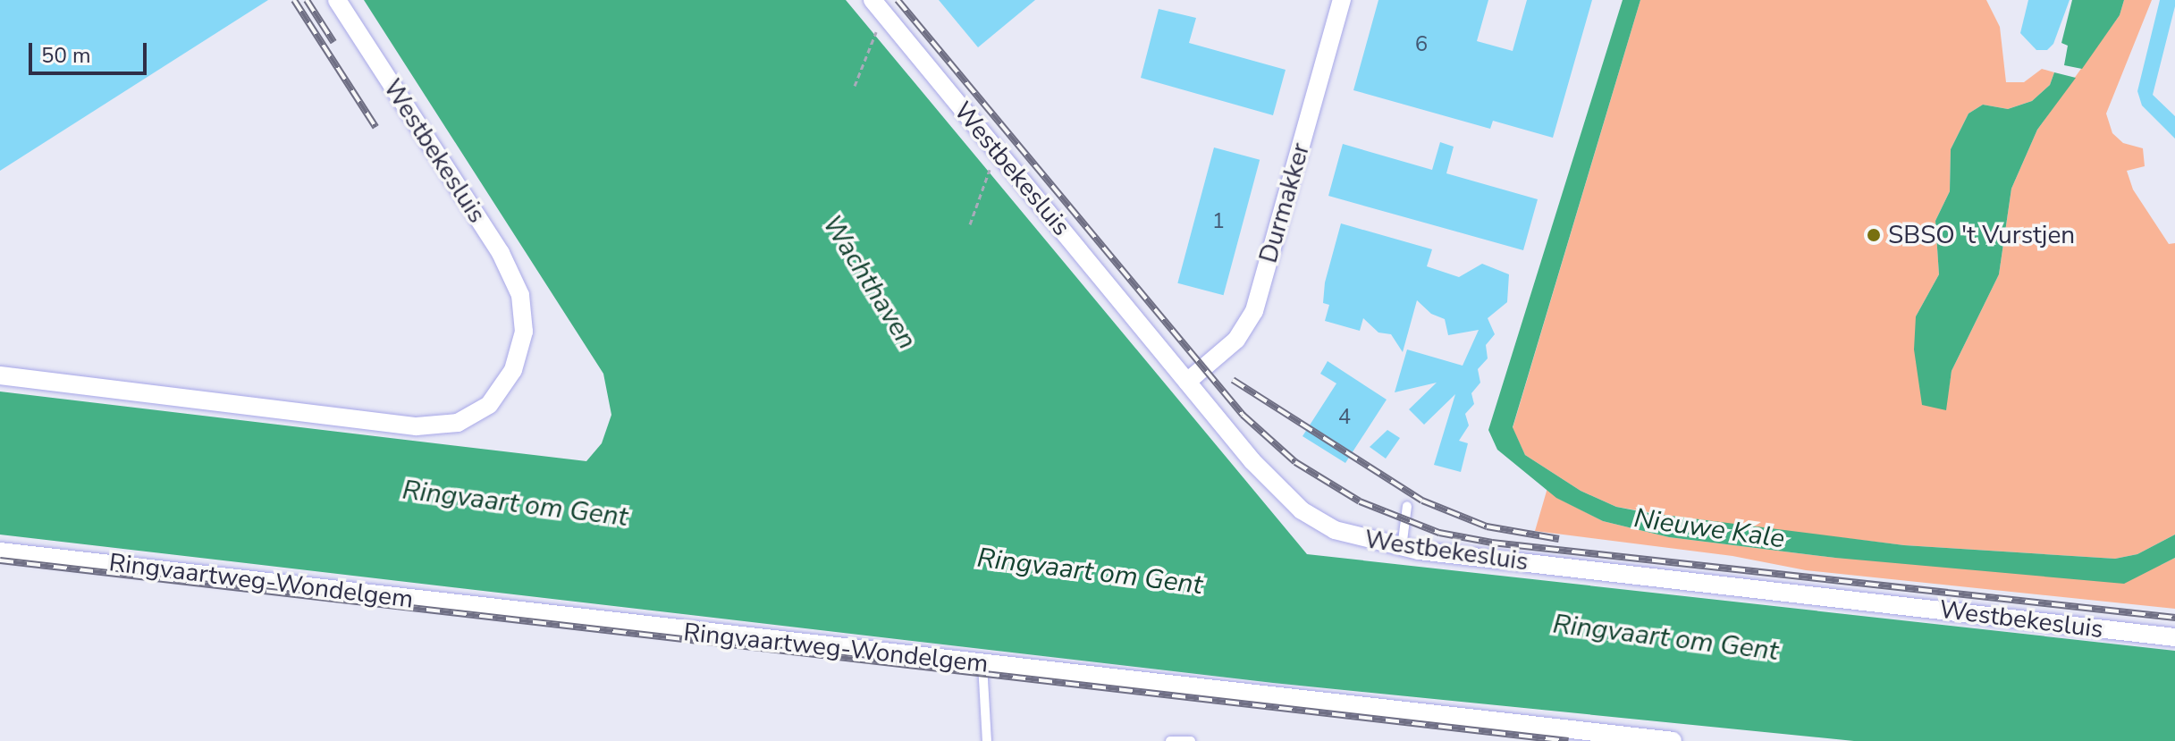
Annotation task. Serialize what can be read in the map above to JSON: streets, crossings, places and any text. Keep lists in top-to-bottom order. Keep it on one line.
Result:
{"streets":{"street":["Westbekesluis","Durmakker","Ringvaartweg-Wondelgem"]},"crossings":[["Westbekesluis","Durmakker"]],"water":["Wachthaven","Ringvaart om Gent","Nieuwe Kale"],"places":["SBSO 't Vurstjen"],"house_numbers":["6","1","4"],"scale_bar":"50 m"}
